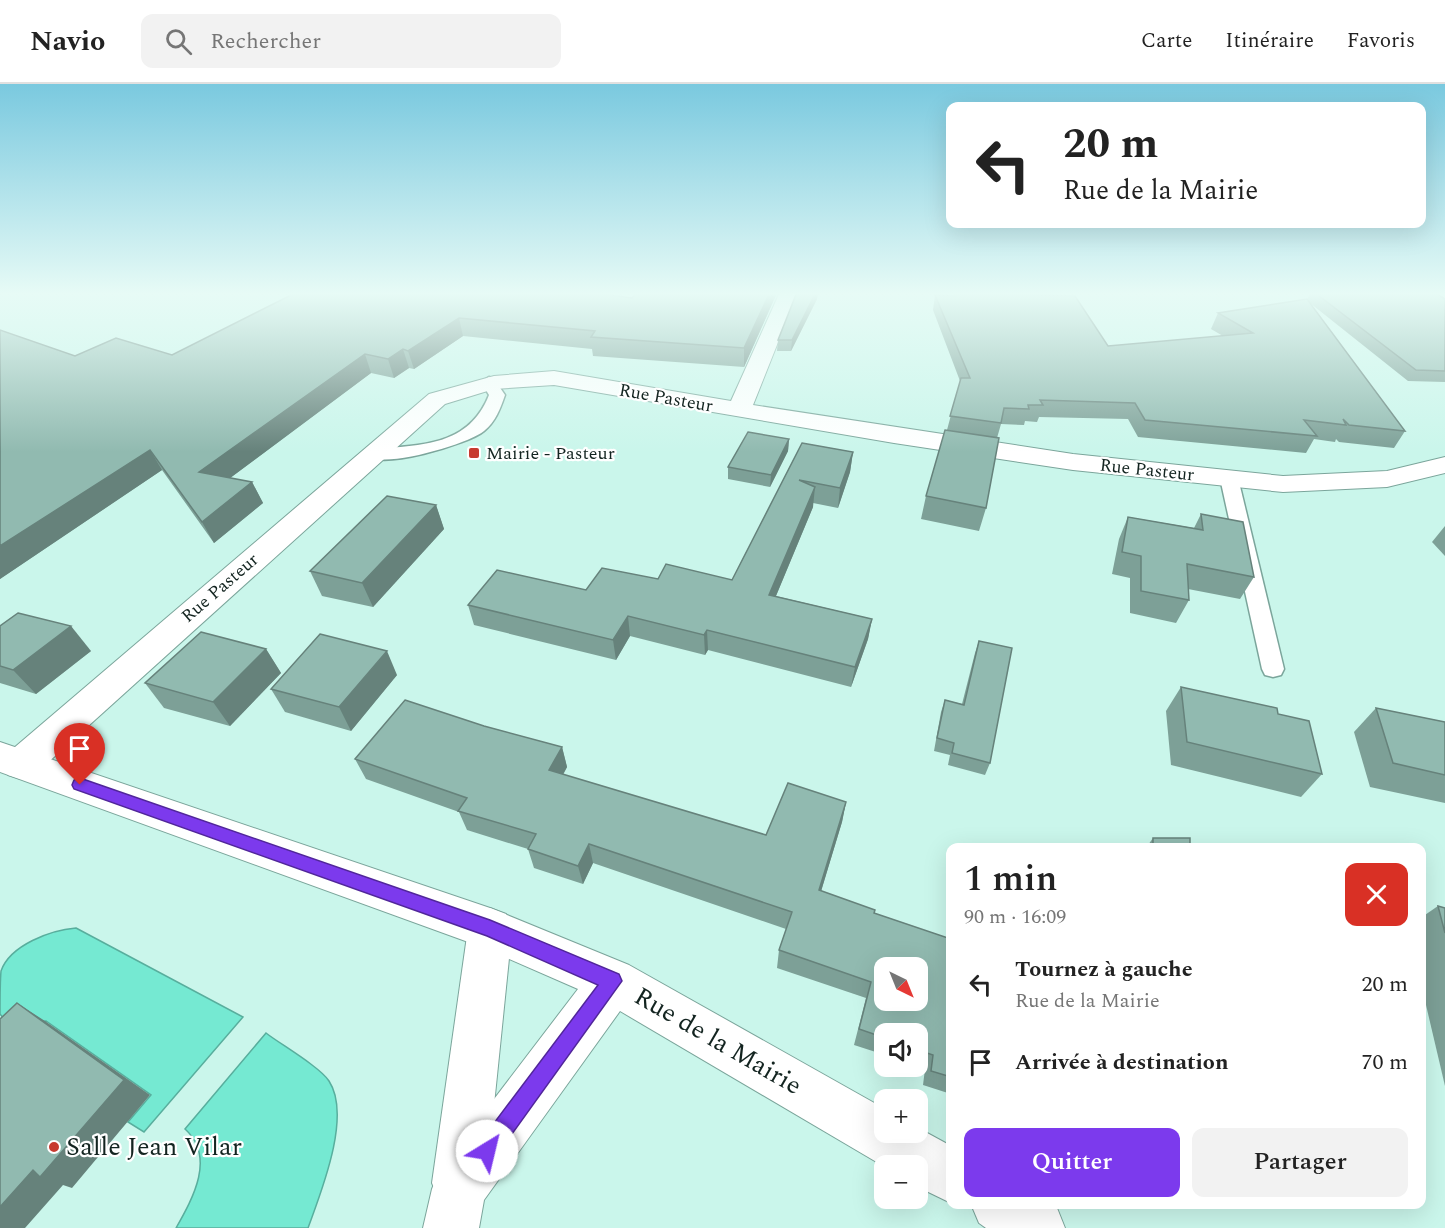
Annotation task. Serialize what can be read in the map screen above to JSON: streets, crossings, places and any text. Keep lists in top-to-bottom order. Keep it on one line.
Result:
{"streets":{"street":["Rue Pasteur","Rue de la Mairie"]},"crossings":[["Rue Pasteur","Rue de la Mairie"]],"places":{"transit":["Mairie - Pasteur"],"other":["Salle Jean Vilar"]},"north":"bottom right","page":{"header":"Navio","search":"Rechercher","nav":["Carte","Itinéraire","Favoris"],"turn":["20 m","Rue de la Mairie"],"heading":["1 min","90 m · 16:09"],"list":[{"name":"Tournez à gauche","note":"Rue de la Mairie","value":"20 m"},{"name":"Arrivée à destination","value":"70 m"}],"map_buttons":["+","−"],"buttons":["Quitter","Partager"]}}
